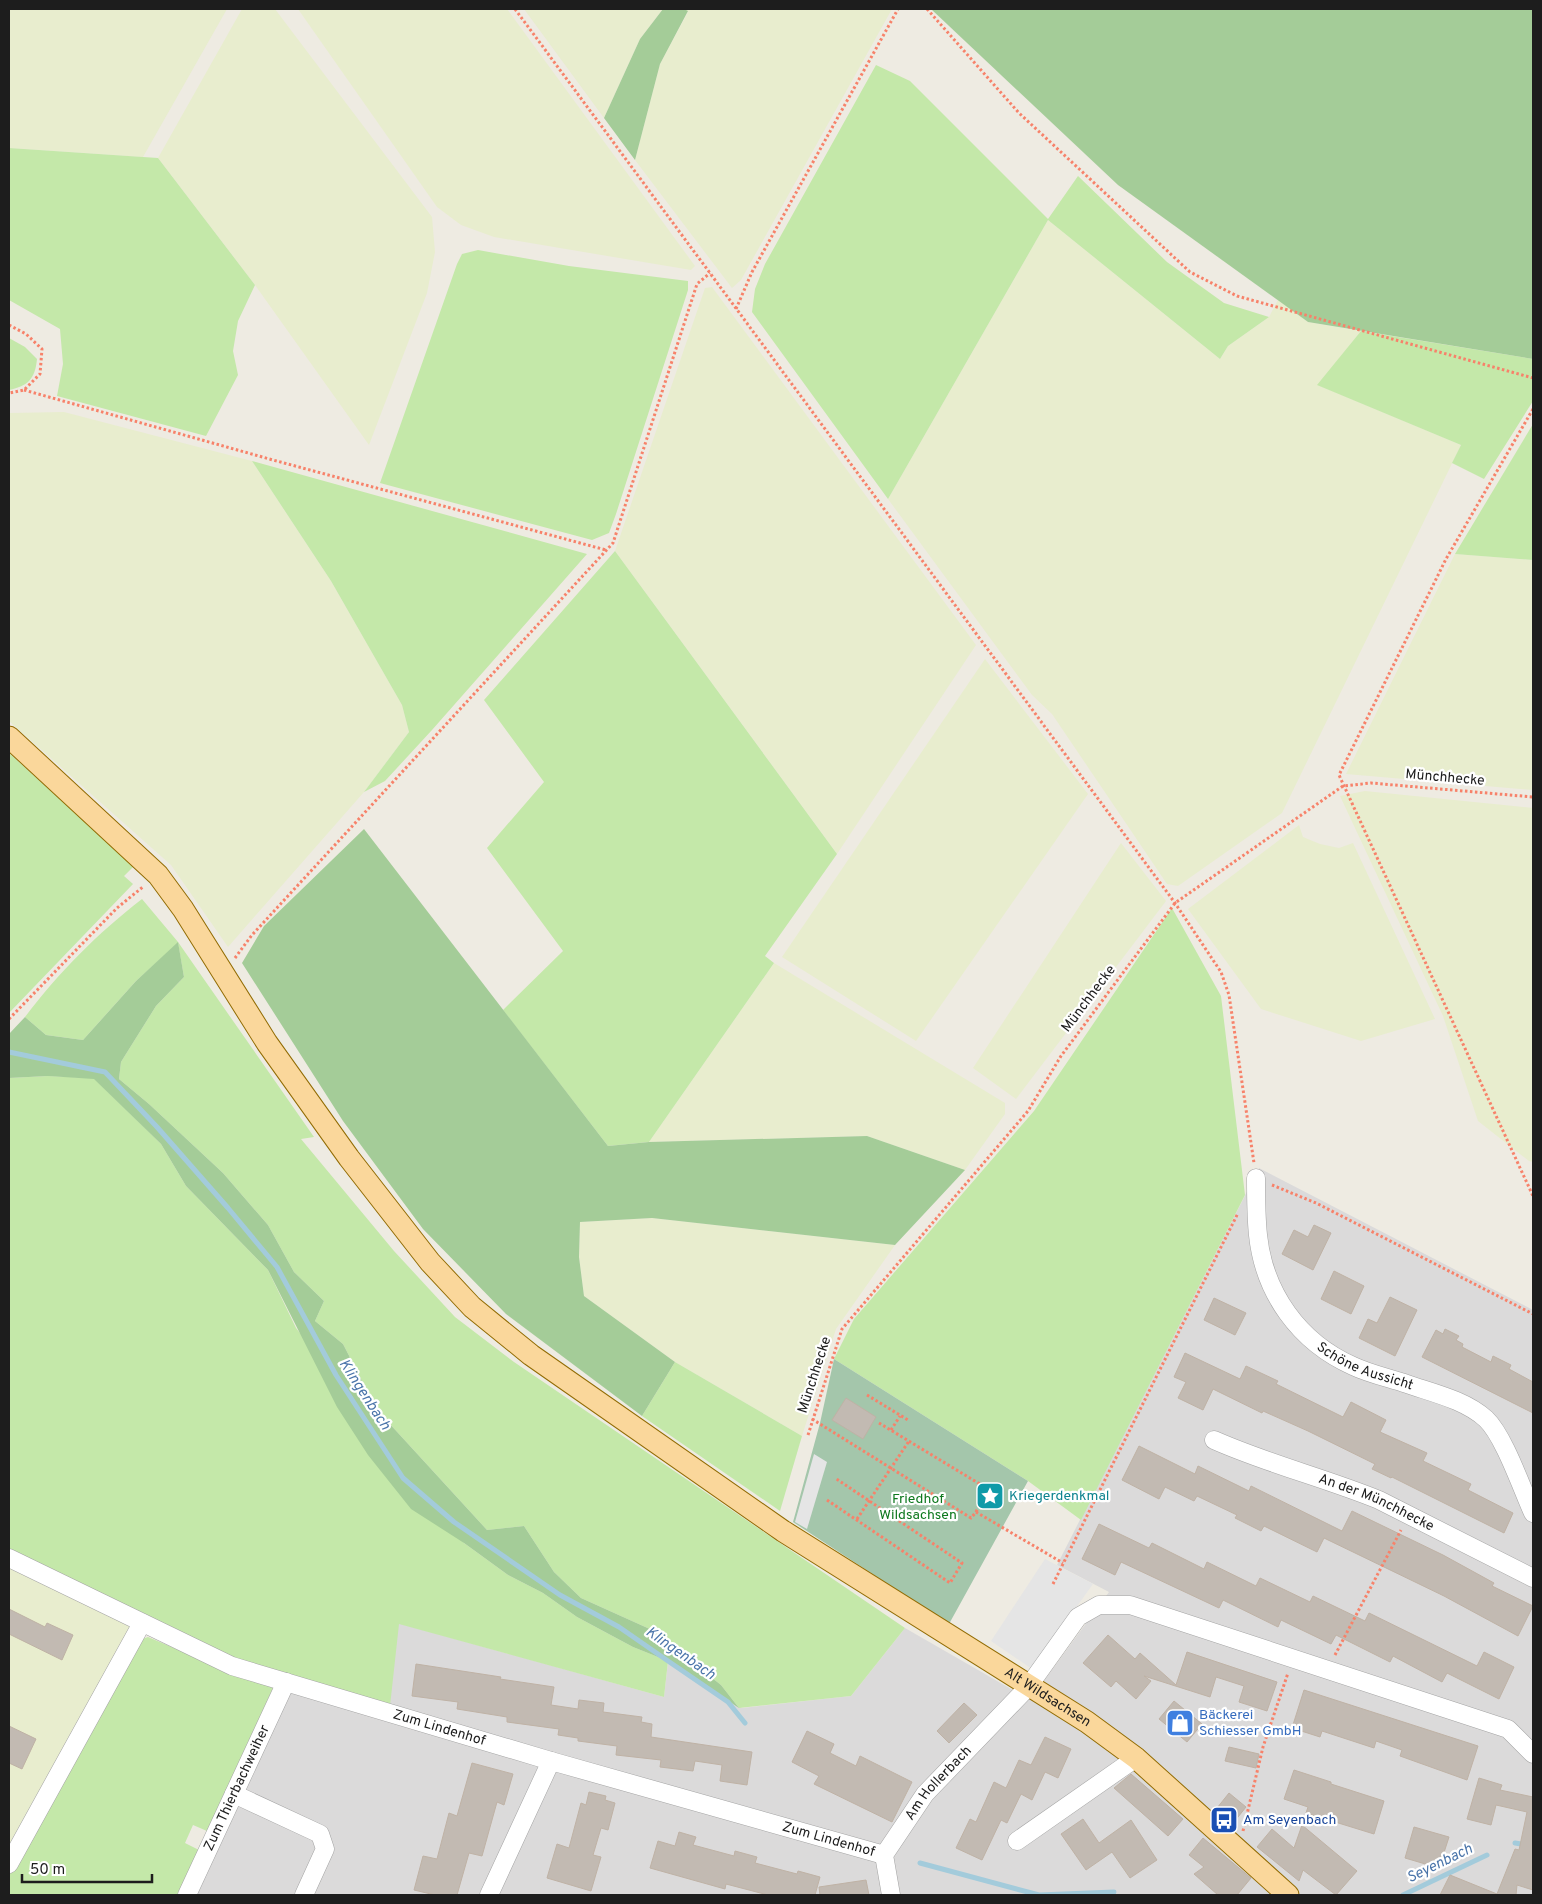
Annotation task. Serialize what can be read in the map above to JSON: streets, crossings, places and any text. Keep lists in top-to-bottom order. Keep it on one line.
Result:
{"streets":{"main road":["Alt Wildsachsen"],"street":["Schöne Aussicht","An der Münchhecke","Zum Lindenhof","Am Hollerbach","Zum Thierbachweiher"],"path":["Münchhecke"]},"crossings":[["Alt Wildsachsen","Am Hollerbach"],["Zum Lindenhof","Am Hollerbach"],["Zum Lindenhof","Zum Thierbachweiher"]],"water":["Klingenbach","Seyenbach"],"parks":["Friedhof Wildsachsen"],"places":{"place":["Kriegerdenkmal"],"shop":["Bäckerei Schiesser GmbH"],"bus stop":["Am Seyenbach"]},"scale_bar":"50 m"}
